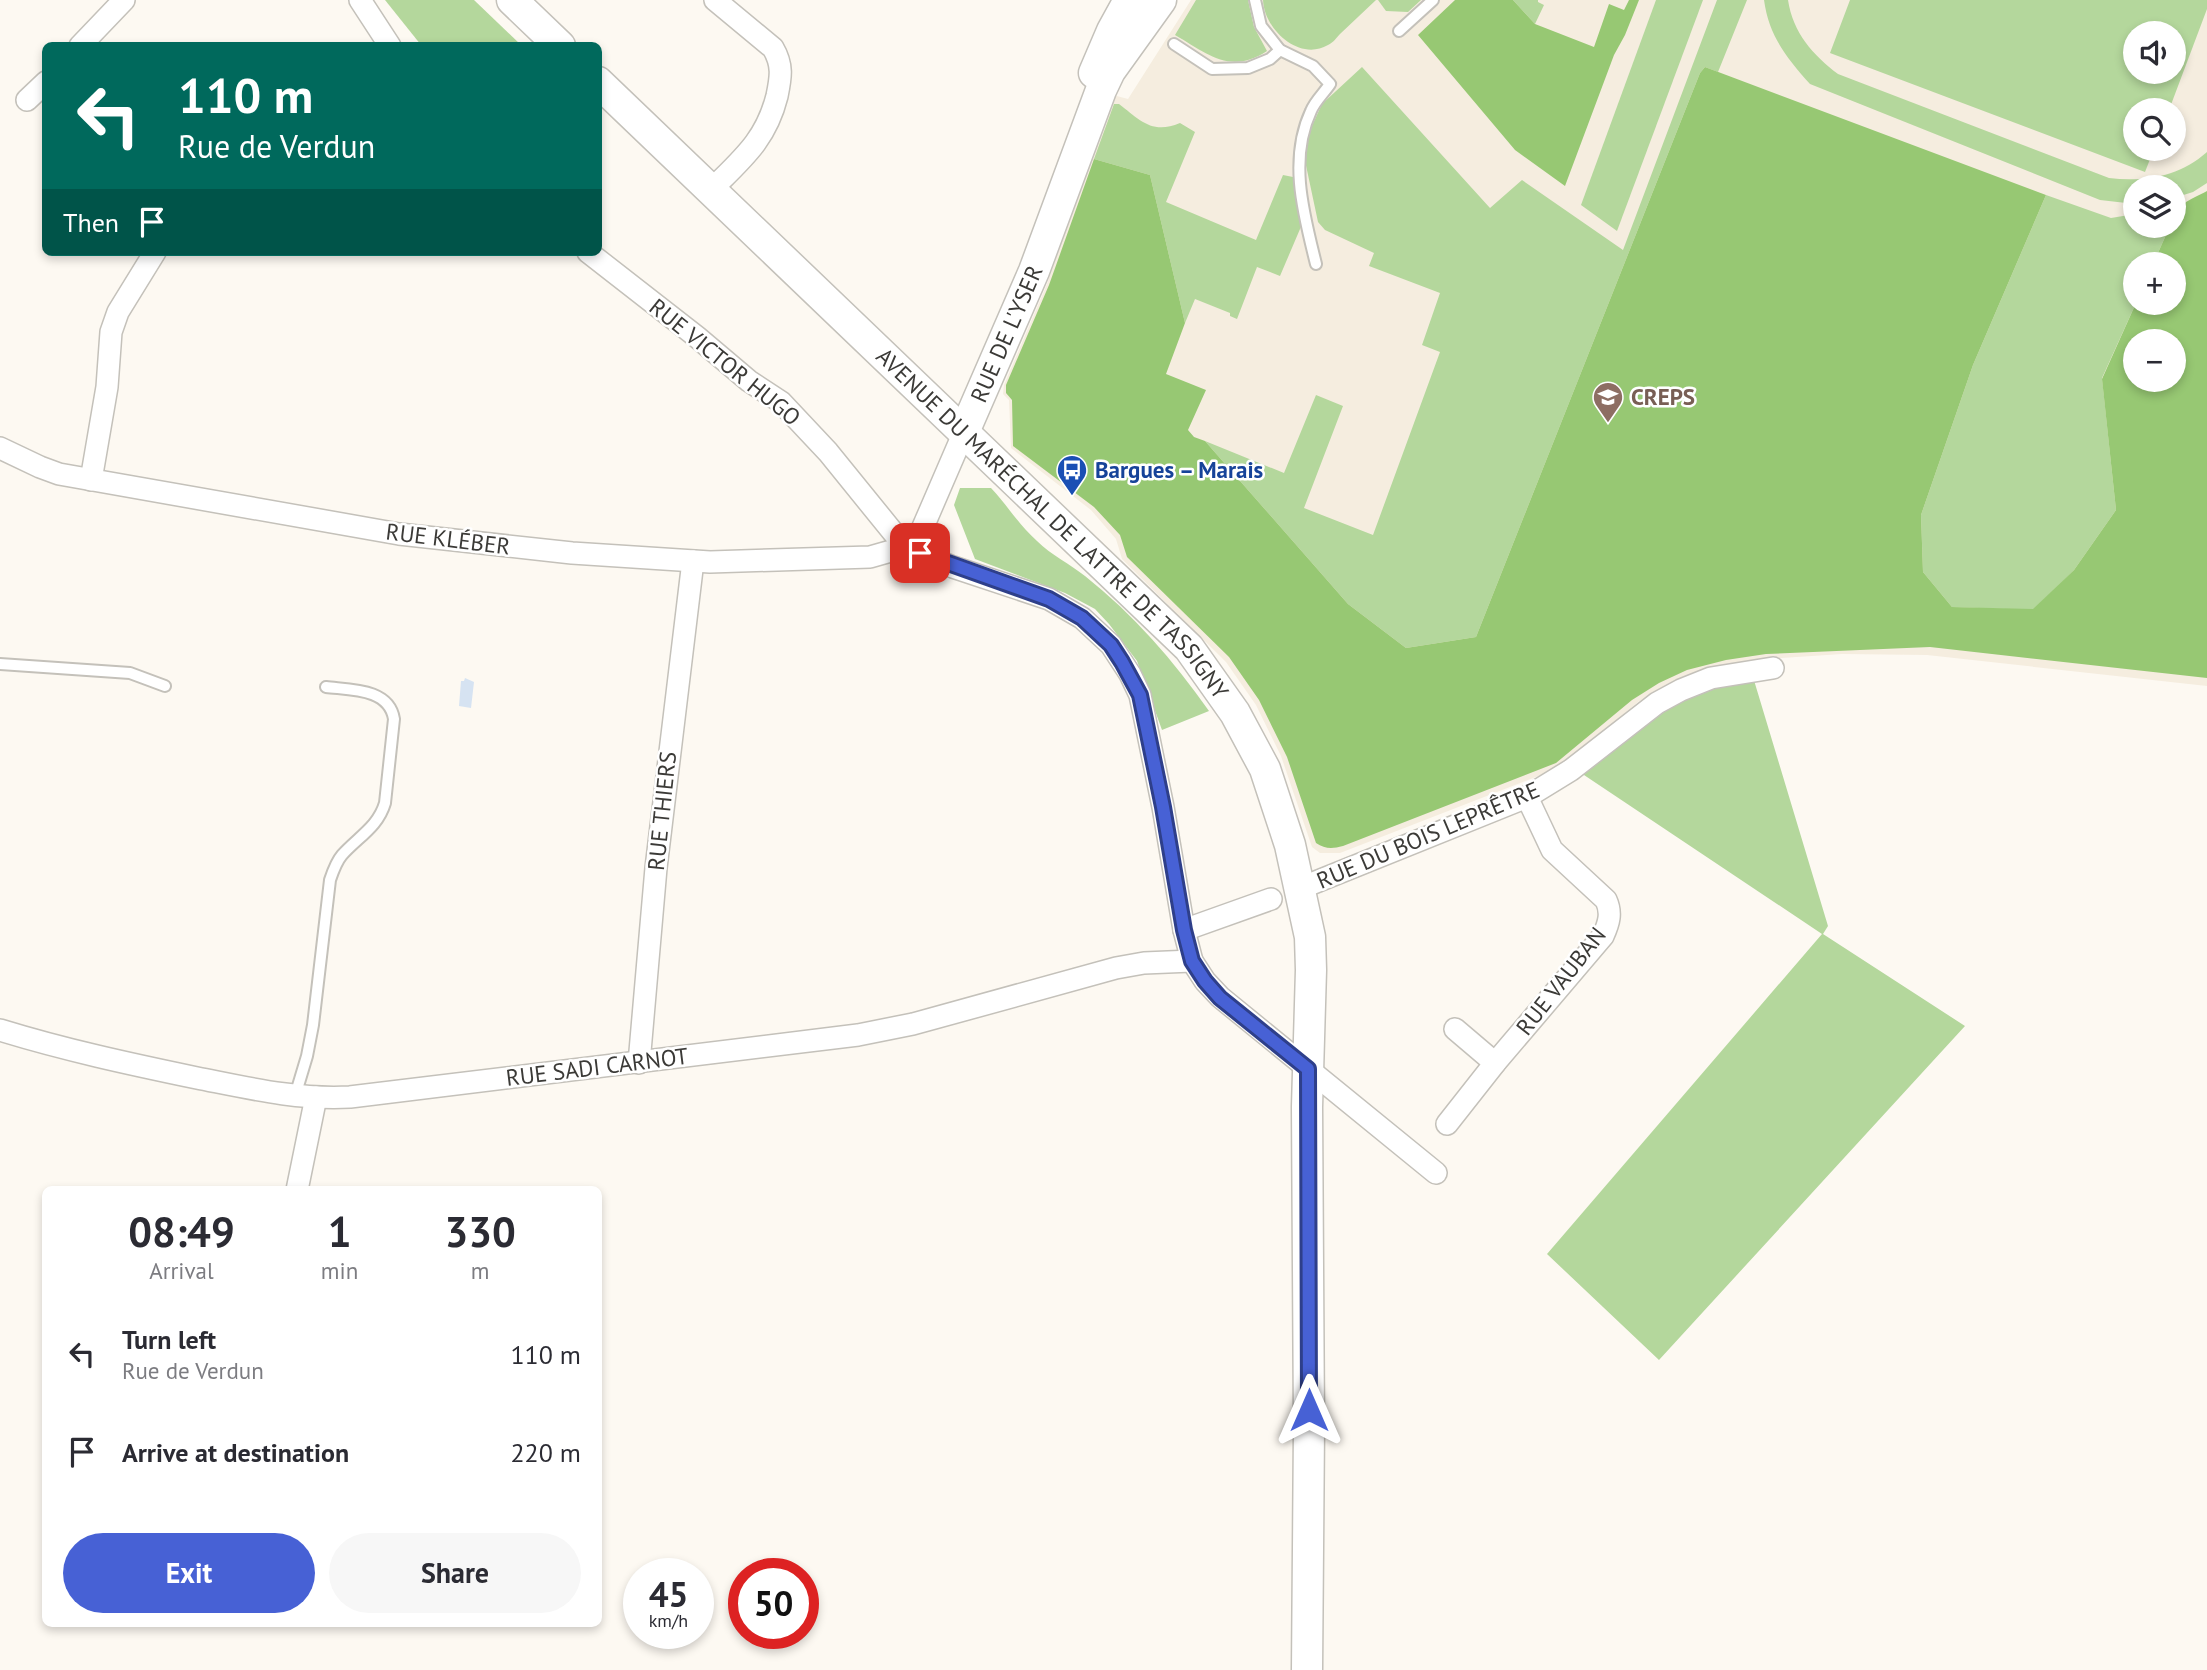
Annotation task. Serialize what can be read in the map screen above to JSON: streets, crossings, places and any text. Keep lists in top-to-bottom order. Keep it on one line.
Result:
{"streets":{"main road":["RUE DE L'YSER","AVENUE DU MARÉCHAL DE LATTRE DE TASSIGNY"],"street":["RUE VICTOR HUGO","RUE KLÉBER","RUE THIERS","RUE DU BOIS LEPRÊTRE","RUE VAUBAN","RUE SADI CARNOT"]},"crossings":[["RUE DE L'YSER","RUE VICTOR HUGO"],["RUE DE L'YSER","AVENUE DU MARÉCHAL DE LATTRE DE TASSIGNY"],["RUE DE L'YSER","RUE KLÉBER"],["RUE VICTOR HUGO","RUE KLÉBER"],["AVENUE DU MARÉCHAL DE LATTRE DE TASSIGNY","RUE DU BOIS LEPRÊTRE"],["RUE KLÉBER","RUE THIERS"],["RUE THIERS","RUE SADI CARNOT"],["RUE DU BOIS LEPRÊTRE","RUE VAUBAN"]],"places":{"school or university":["CREPS"],"bus stop":["Bargues – Marais"]},"page":{"map_buttons":["+","−"],"turn":["110 m","Rue de Verdun"],"then":"Then","eta":["08:49","Arrival","1","min","330","m"],"list":[{"name":"Turn left","note":"Rue de Verdun","value":"110 m"},{"name":"Arrive at destination","value":"220 m"}],"buttons":["Exit","Share"],"speed":"45 km/h","limit":"50"}}
